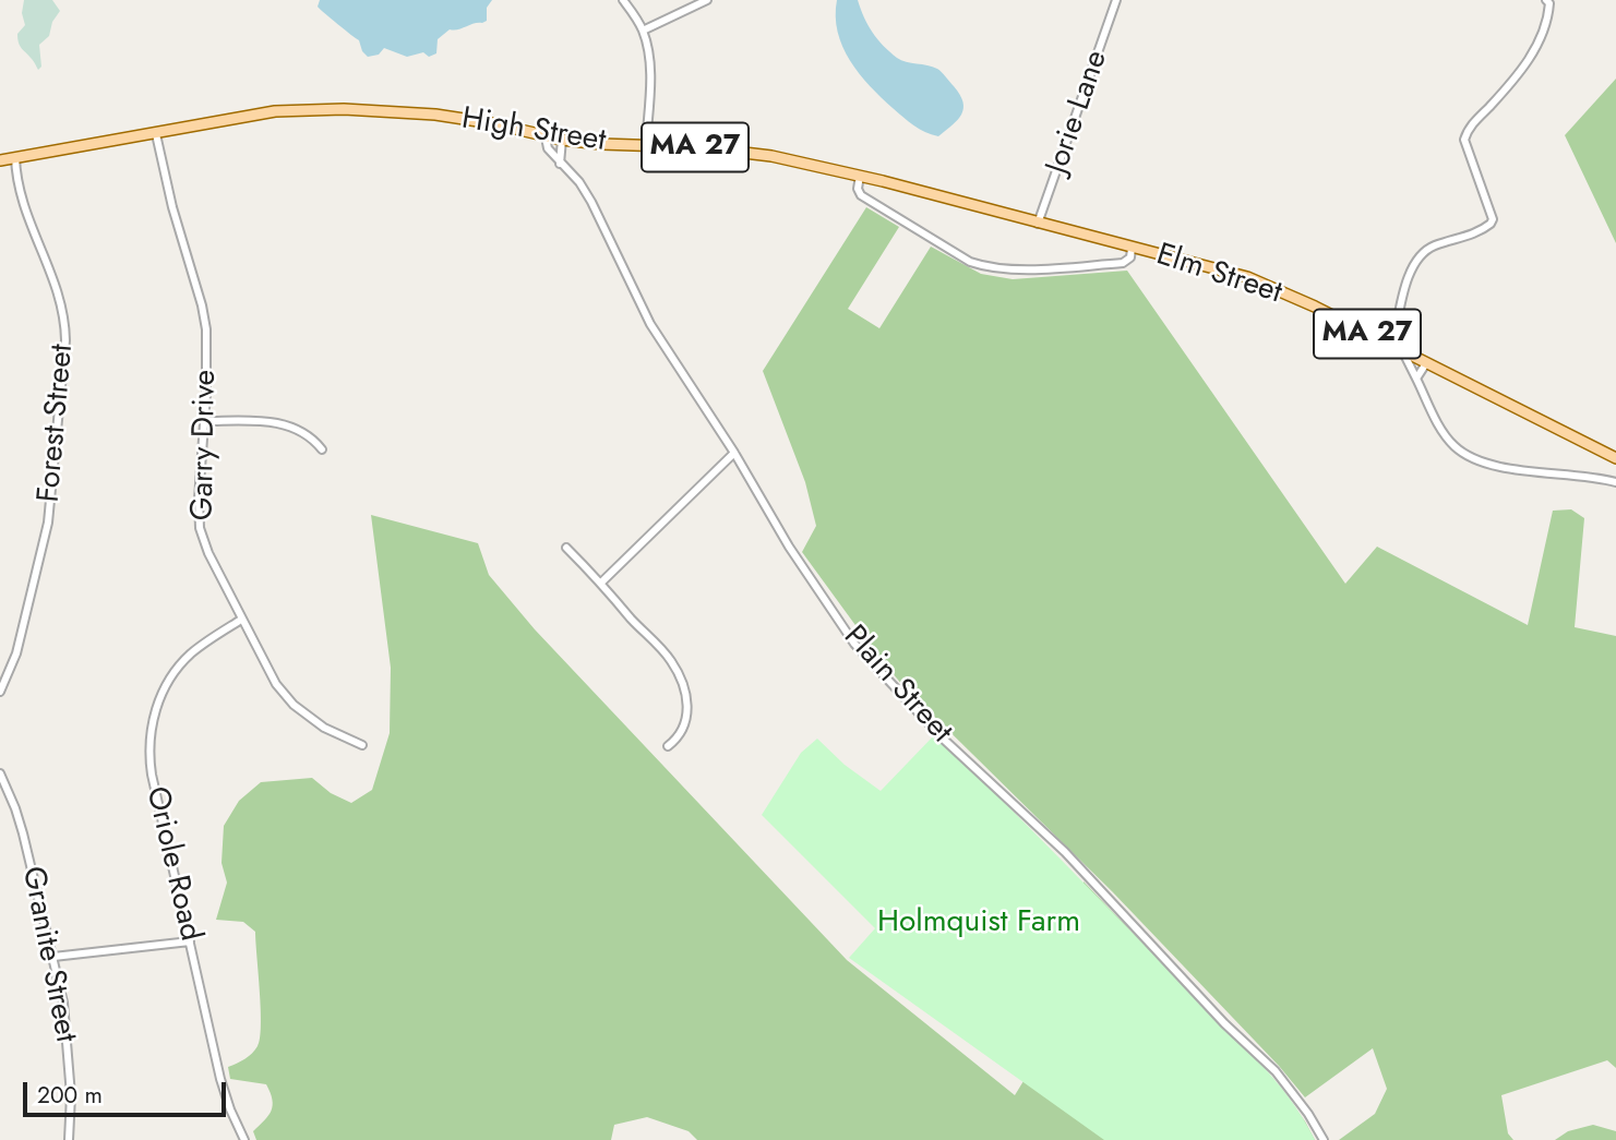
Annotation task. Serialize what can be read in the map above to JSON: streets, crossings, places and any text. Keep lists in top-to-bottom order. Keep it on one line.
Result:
{"streets":{"main road":["High Street","MA 27","Elm Street"],"street":["Jorie Lane","Forest Street","Garry Drive","Plain Street","Oriole Road","Granite Street"]},"crossings":[["Jorie Lane","High Street"],["High Street","Elm Street"],["High Street","Forest Street"],["High Street","Garry Drive"],["High Street","Plain Street"],["Garry Drive","Oriole Road"]],"parks":["Holmquist Farm"],"scale_bar":"200 m"}
